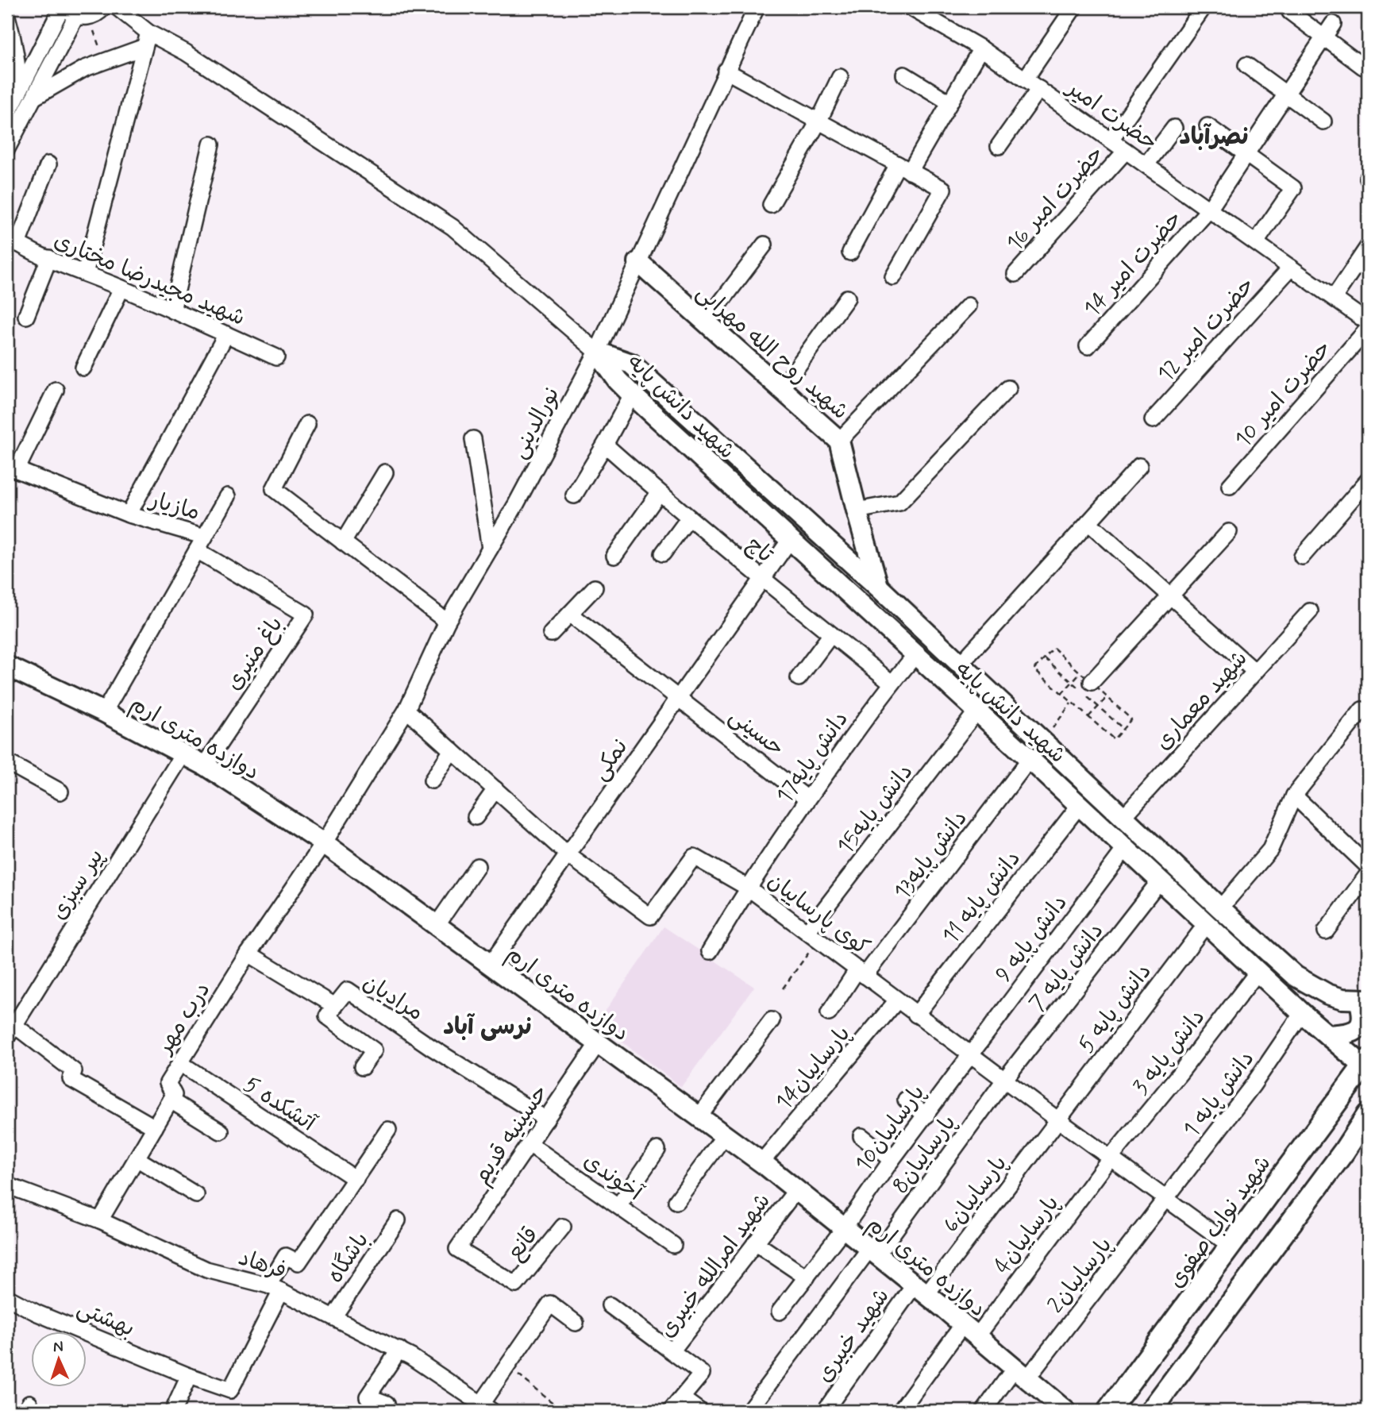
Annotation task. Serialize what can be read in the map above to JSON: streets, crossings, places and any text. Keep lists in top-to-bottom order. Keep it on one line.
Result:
{"streets":{"main road":["شهید نواب صفوی"],"street":["حضرت امیر","حضرت امیر 16","حضرت امیر 14","شهید مجیدرضا مختاری","حضرت امیر 12","شهید روح الله مهرابی","حضرت امیر 10","شهید دانش پایه","نورالدینی","مازیار","تاچ","باغ منیری","شهید معماری","حسینی","دوازده متری ارم","دانش پایه17","نمکی","دانش پایه15","دانش پایه13","پیر سبزی","دانش پایه 11","کوی پارساییان","دانش پایه 9","دانش پایه 7","مرادیان","دانش پایه 5","درب مهر","دانش پایه 3","پارساییان14","دانش پایه 1","آتشکده 5","پارساییان10","حسینیه قدیم","پارساییان8","آخوندی","پارساییان6","پارساییان4","قانع","باشگاه","فرهاد","شهید امرالله خبیری","پارساییان2","بهشتی","شهید خبیری"]},"crossings":[["حضرت امیر","حضرت امیر 16"],["حضرت امیر","حضرت امیر 14"],["حضرت امیر","حضرت امیر 12"],["شهید روح الله مهرابی","شهید دانش پایه"],["شهید روح الله مهرابی","نورالدینی"],["شهید دانش پایه","نورالدینی"],["شهید دانش پایه","شهید معماری"],["شهید دانش پایه","دانش پایه17"],["شهید دانش پایه","نمکی"],["شهید دانش پایه","دانش پایه15"],["شهید دانش پایه","دانش پایه13"],["شهید دانش پایه","دانش پایه 11"],["شهید دانش پایه","دانش پایه 9"],["شهید دانش پایه","دانش پایه 7"],["شهید دانش پایه","دانش پایه 5"],["شهید دانش پایه","دانش پایه 3"],["شهید دانش پایه","دانش پایه 1"],["شهید دانش پایه","شهید نواب صفوی"],["نورالدینی","دوازده متری ارم"],["نورالدینی","کوی پارساییان"],["نورالدینی","درب مهر"],["مازیار","باغ منیری"],["مازیار","دوازده متری ارم"],["تاچ","دانش پایه17"],["تاچ","نمکی"],["باغ منیری","دوازده متری ارم"],["حسینی","دانش پایه17"],["حسینی","نمکی"],["دوازده متری ارم","نمکی"],["دوازده متری ارم","پیر سبزی"],["دوازده متری ارم","درب مهر"],["دوازده متری ارم","پارساییان14"],["دوازده متری ارم","پارساییان10"],["دوازده متری ارم","حسینیه قدیم"],["دوازده متری ارم","پارساییان8"],["دوازده متری ارم","پارساییان6"],["دوازده متری ارم","پارساییان4"],["دوازده متری ارم","شهید امرالله خبیری"],["دوازده متری ارم","پارساییان2"],["دوازده متری ارم","شهید خبیری"],["دانش پایه17","کوی پارساییان"],["نمکی","کوی پارساییان"],["دانش پایه15","کوی پارساییان"],["دانش پایه13","کوی پارساییان"],["دانش پایه 11","کوی پارساییان"],["کوی پارساییان","دانش پایه 9"],["کوی پارساییان","دانش پایه 7"],["کوی پارساییان","دانش پایه 5"],["کوی پارساییان","دانش پایه 3"],["کوی پارساییان","پارساییان14"],["کوی پارساییان","دانش پایه 1"],["کوی پارساییان","پارساییان10"],["کوی پارساییان","پارساییان8"],["کوی پارساییان","پارساییان6"],["کوی پارساییان","شهید نواب صفوی"],["کوی پارساییان","پارساییان4"],["کوی پارساییان","پارساییان2"],["دانش پایه 9","پارساییان10"],["دانش پایه 7","پارساییان8"],["مرادیان","درب مهر"],["مرادیان","حسینیه قدیم"],["دانش پایه 5","پارساییان6"],["درب مهر","آتشکده 5"],["درب مهر","فرهاد"],["دانش پایه 3","پارساییان4"],["دانش پایه 1","پارساییان2"],["حسینیه قدیم","آخوندی"],["حسینیه قدیم","قانع"],["پارساییان6","شهید خبیری"],["باشگاه","فرهاد"],["فرهاد","بهشتی"]],"districts":["نصرآباد","نرسی آباد"],"north":"top"}
